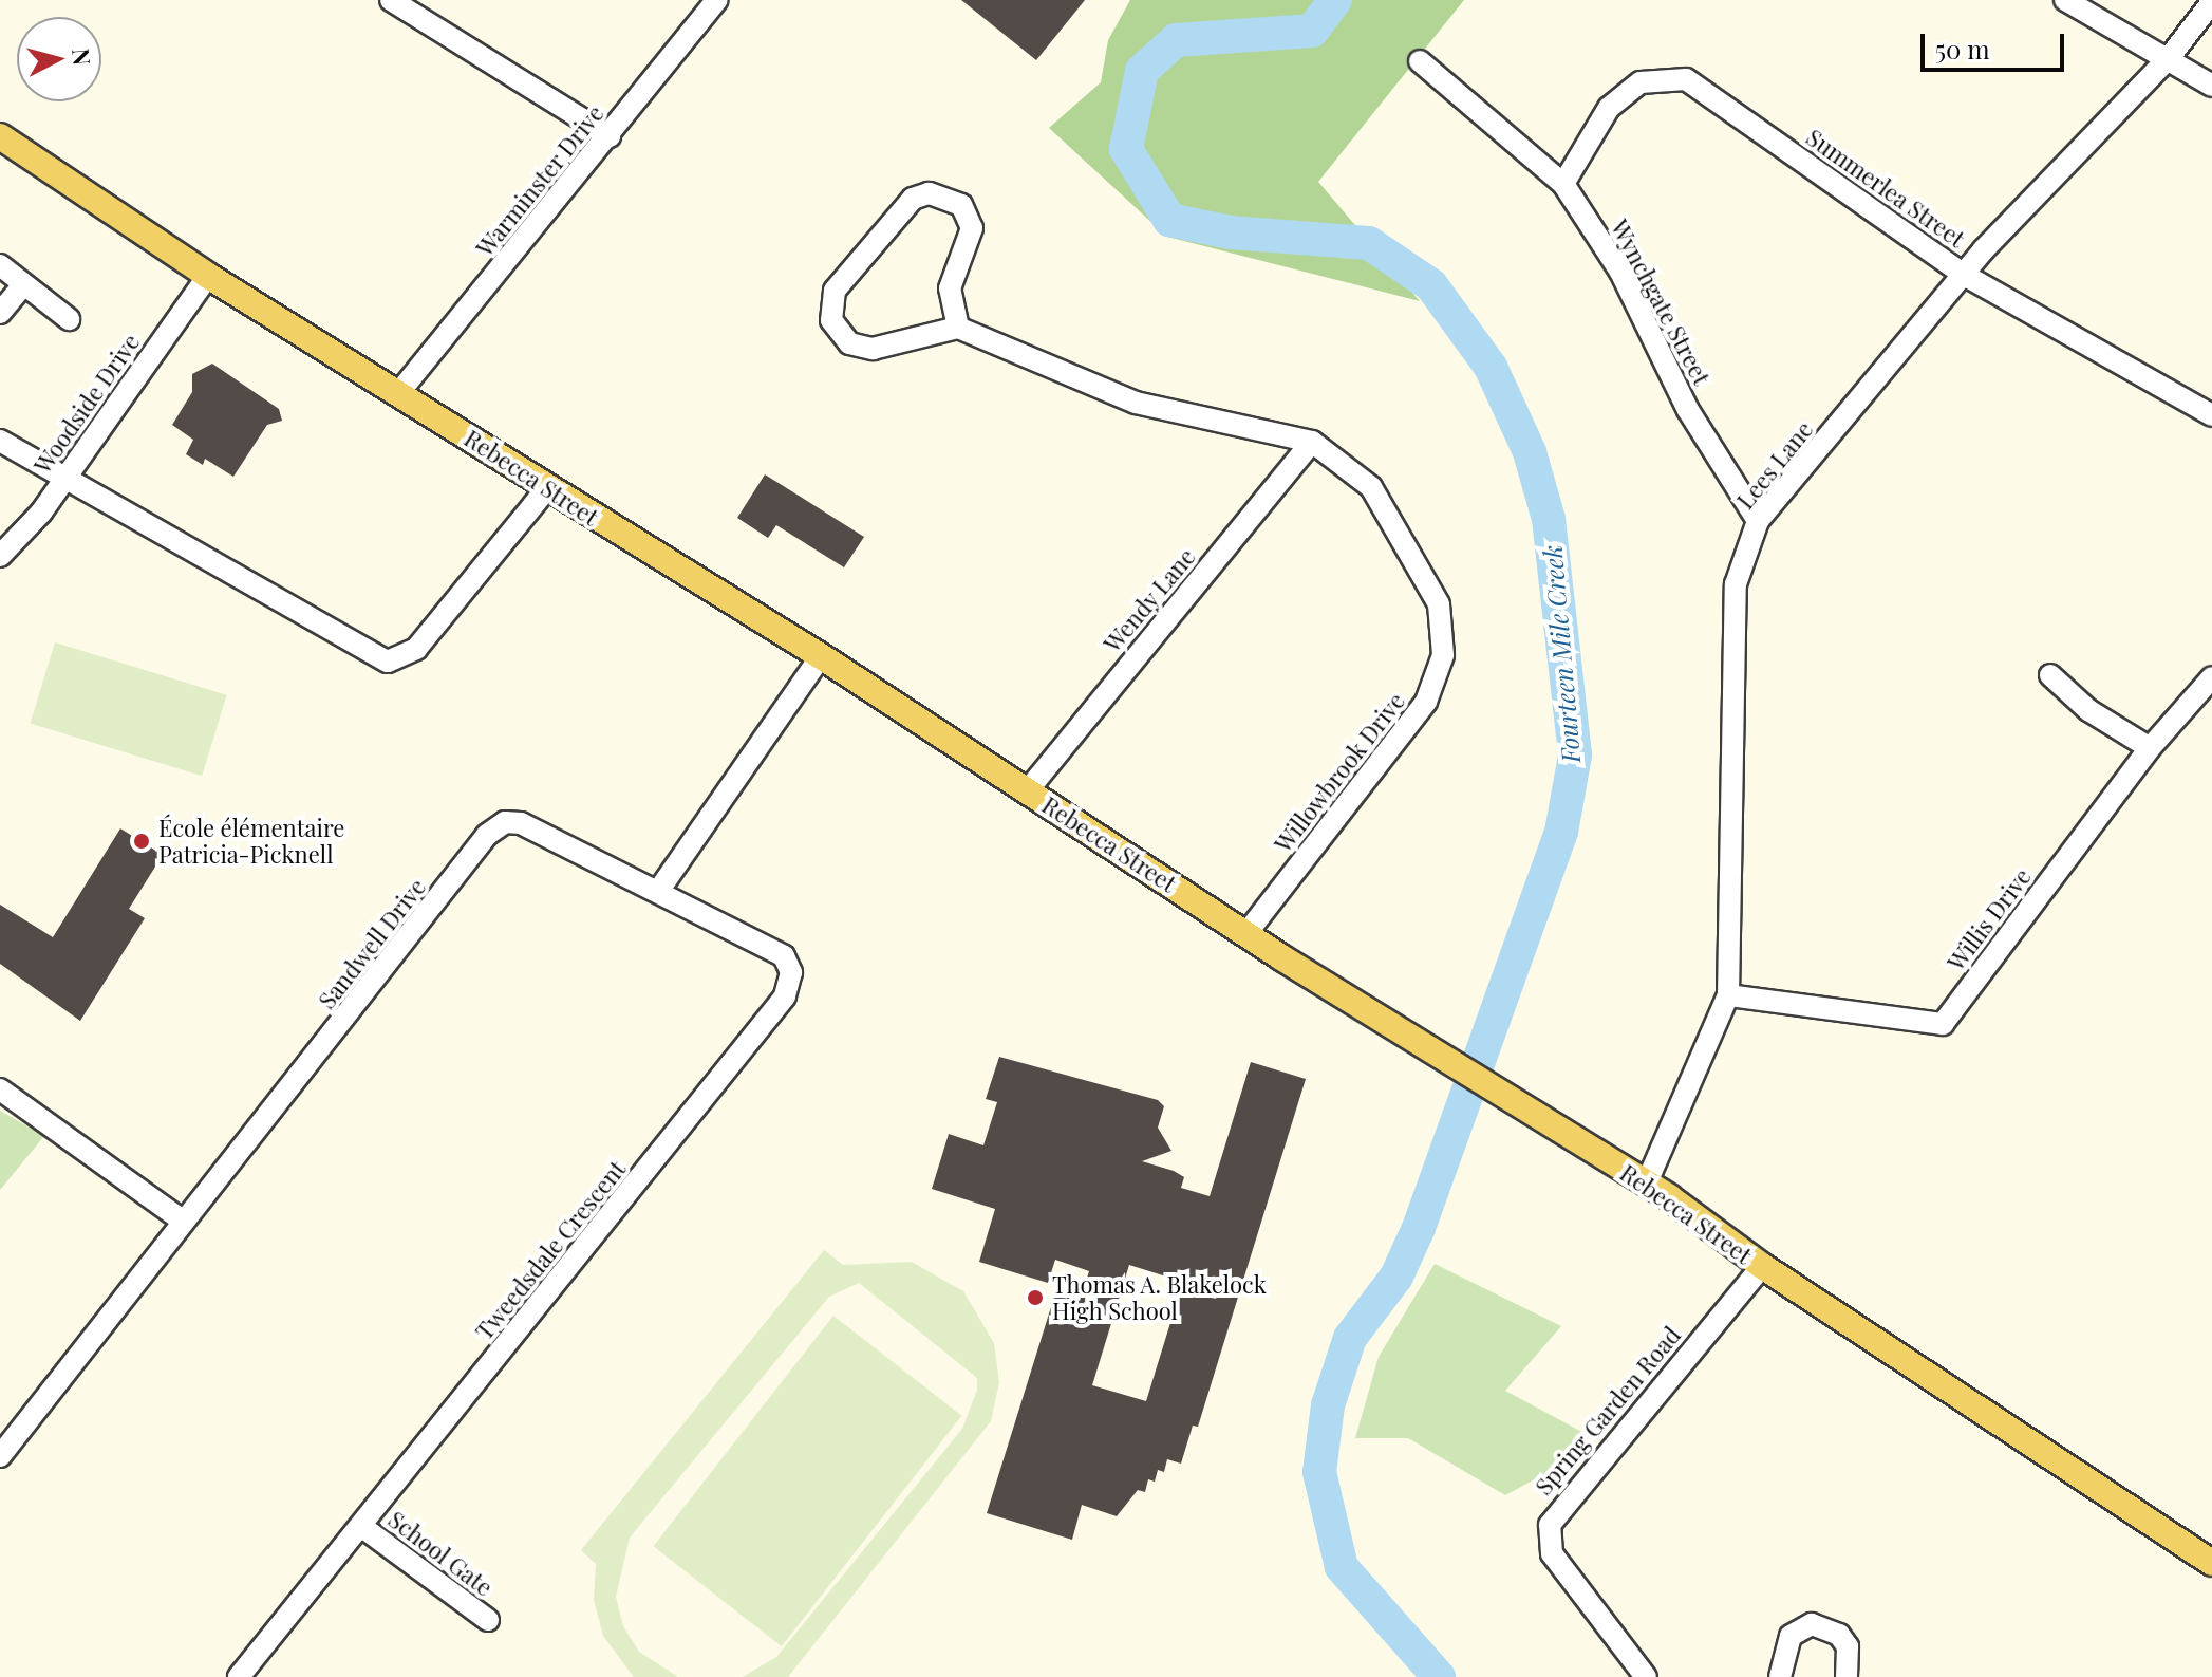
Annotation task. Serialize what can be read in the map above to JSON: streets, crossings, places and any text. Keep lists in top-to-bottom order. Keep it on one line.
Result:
{"streets":{"main road":["Rebecca Street"],"street":["Warminster Drive","Summerlea Street","Wynchgate Street","Woodside Drive","Lees Lane","Wendy Lane","Willowbrook Drive","Willis Drive","Sandwell Drive","Tweedsdale Crescent","Spring Garden Road","School Gate"]},"crossings":[["Warminster Drive","Rebecca Street"],["Summerlea Street","Wynchgate Street"],["Summerlea Street","Lees Lane"],["Wynchgate Street","Lees Lane"],["Woodside Drive","Rebecca Street"],["Lees Lane","Rebecca Street"],["Lees Lane","Willis Drive"],["Rebecca Street","Wendy Lane"],["Rebecca Street","Willowbrook Drive"],["Rebecca Street","Spring Garden Road"],["Wendy Lane","Willowbrook Drive"],["Sandwell Drive","Tweedsdale Crescent"],["Tweedsdale Crescent","School Gate"]],"water":["Fourteen Mile Creek"],"places":["École élémentaire Patricia-Picknell","Thomas A. Blakelock High School"],"scale_bar":"50 m","north":"right"}
